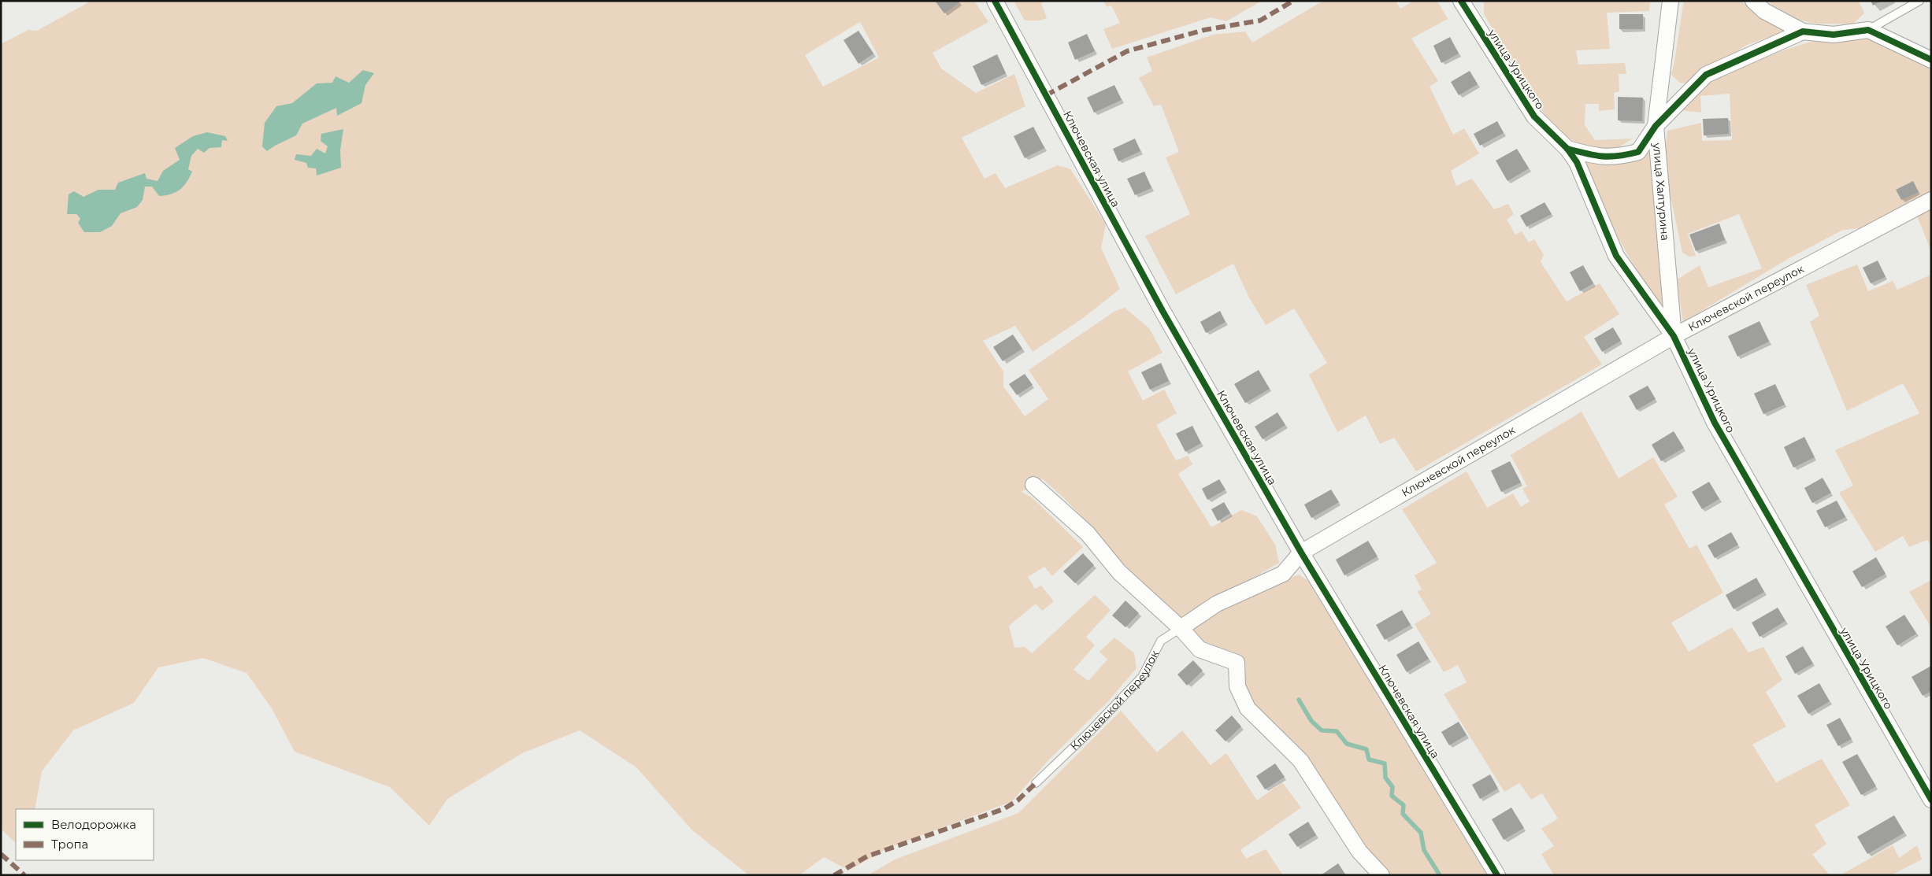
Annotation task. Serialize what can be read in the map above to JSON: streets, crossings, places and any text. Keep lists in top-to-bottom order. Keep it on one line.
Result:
{"streets":{"street":["улица Урицкого","Ключевская улица","улица Халтурина","Ключевской переулок"]},"crossings":[["улица Урицкого","улица Халтурина"],["улица Урицкого","Ключевской переулок"],["Ключевская улица","Ключевской переулок"],["улица Халтурина","Ключевской переулок"]],"legend":["Велодорожка","Тропа"]}
